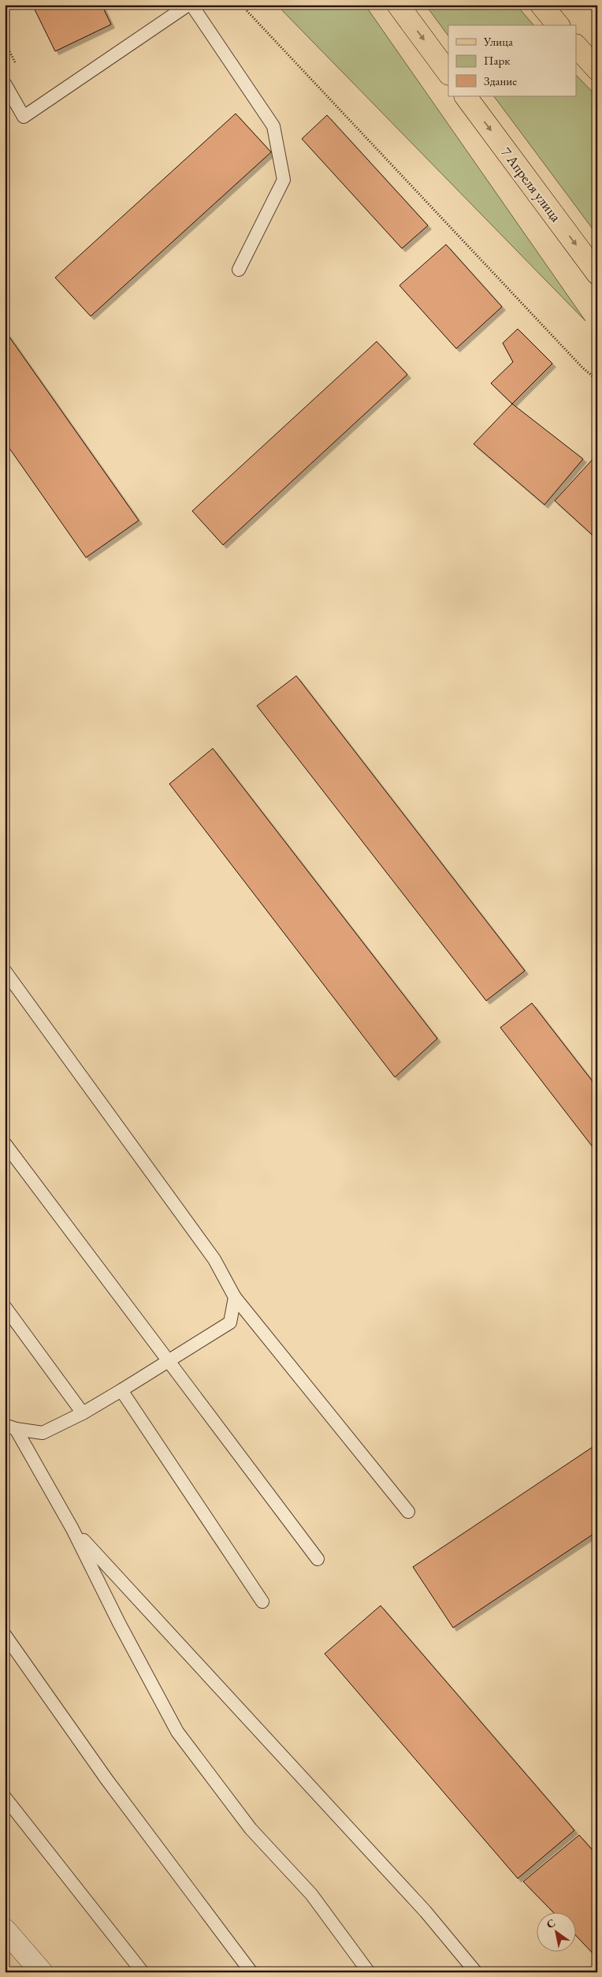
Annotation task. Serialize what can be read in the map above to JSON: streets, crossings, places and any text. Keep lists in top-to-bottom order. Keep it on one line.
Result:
{"streets":{"main road":["7 Апреля улица"]},"one_way":["7 Апреля улица"],"legend":["Улица","Парк","Здание"],"north":"top left"}
